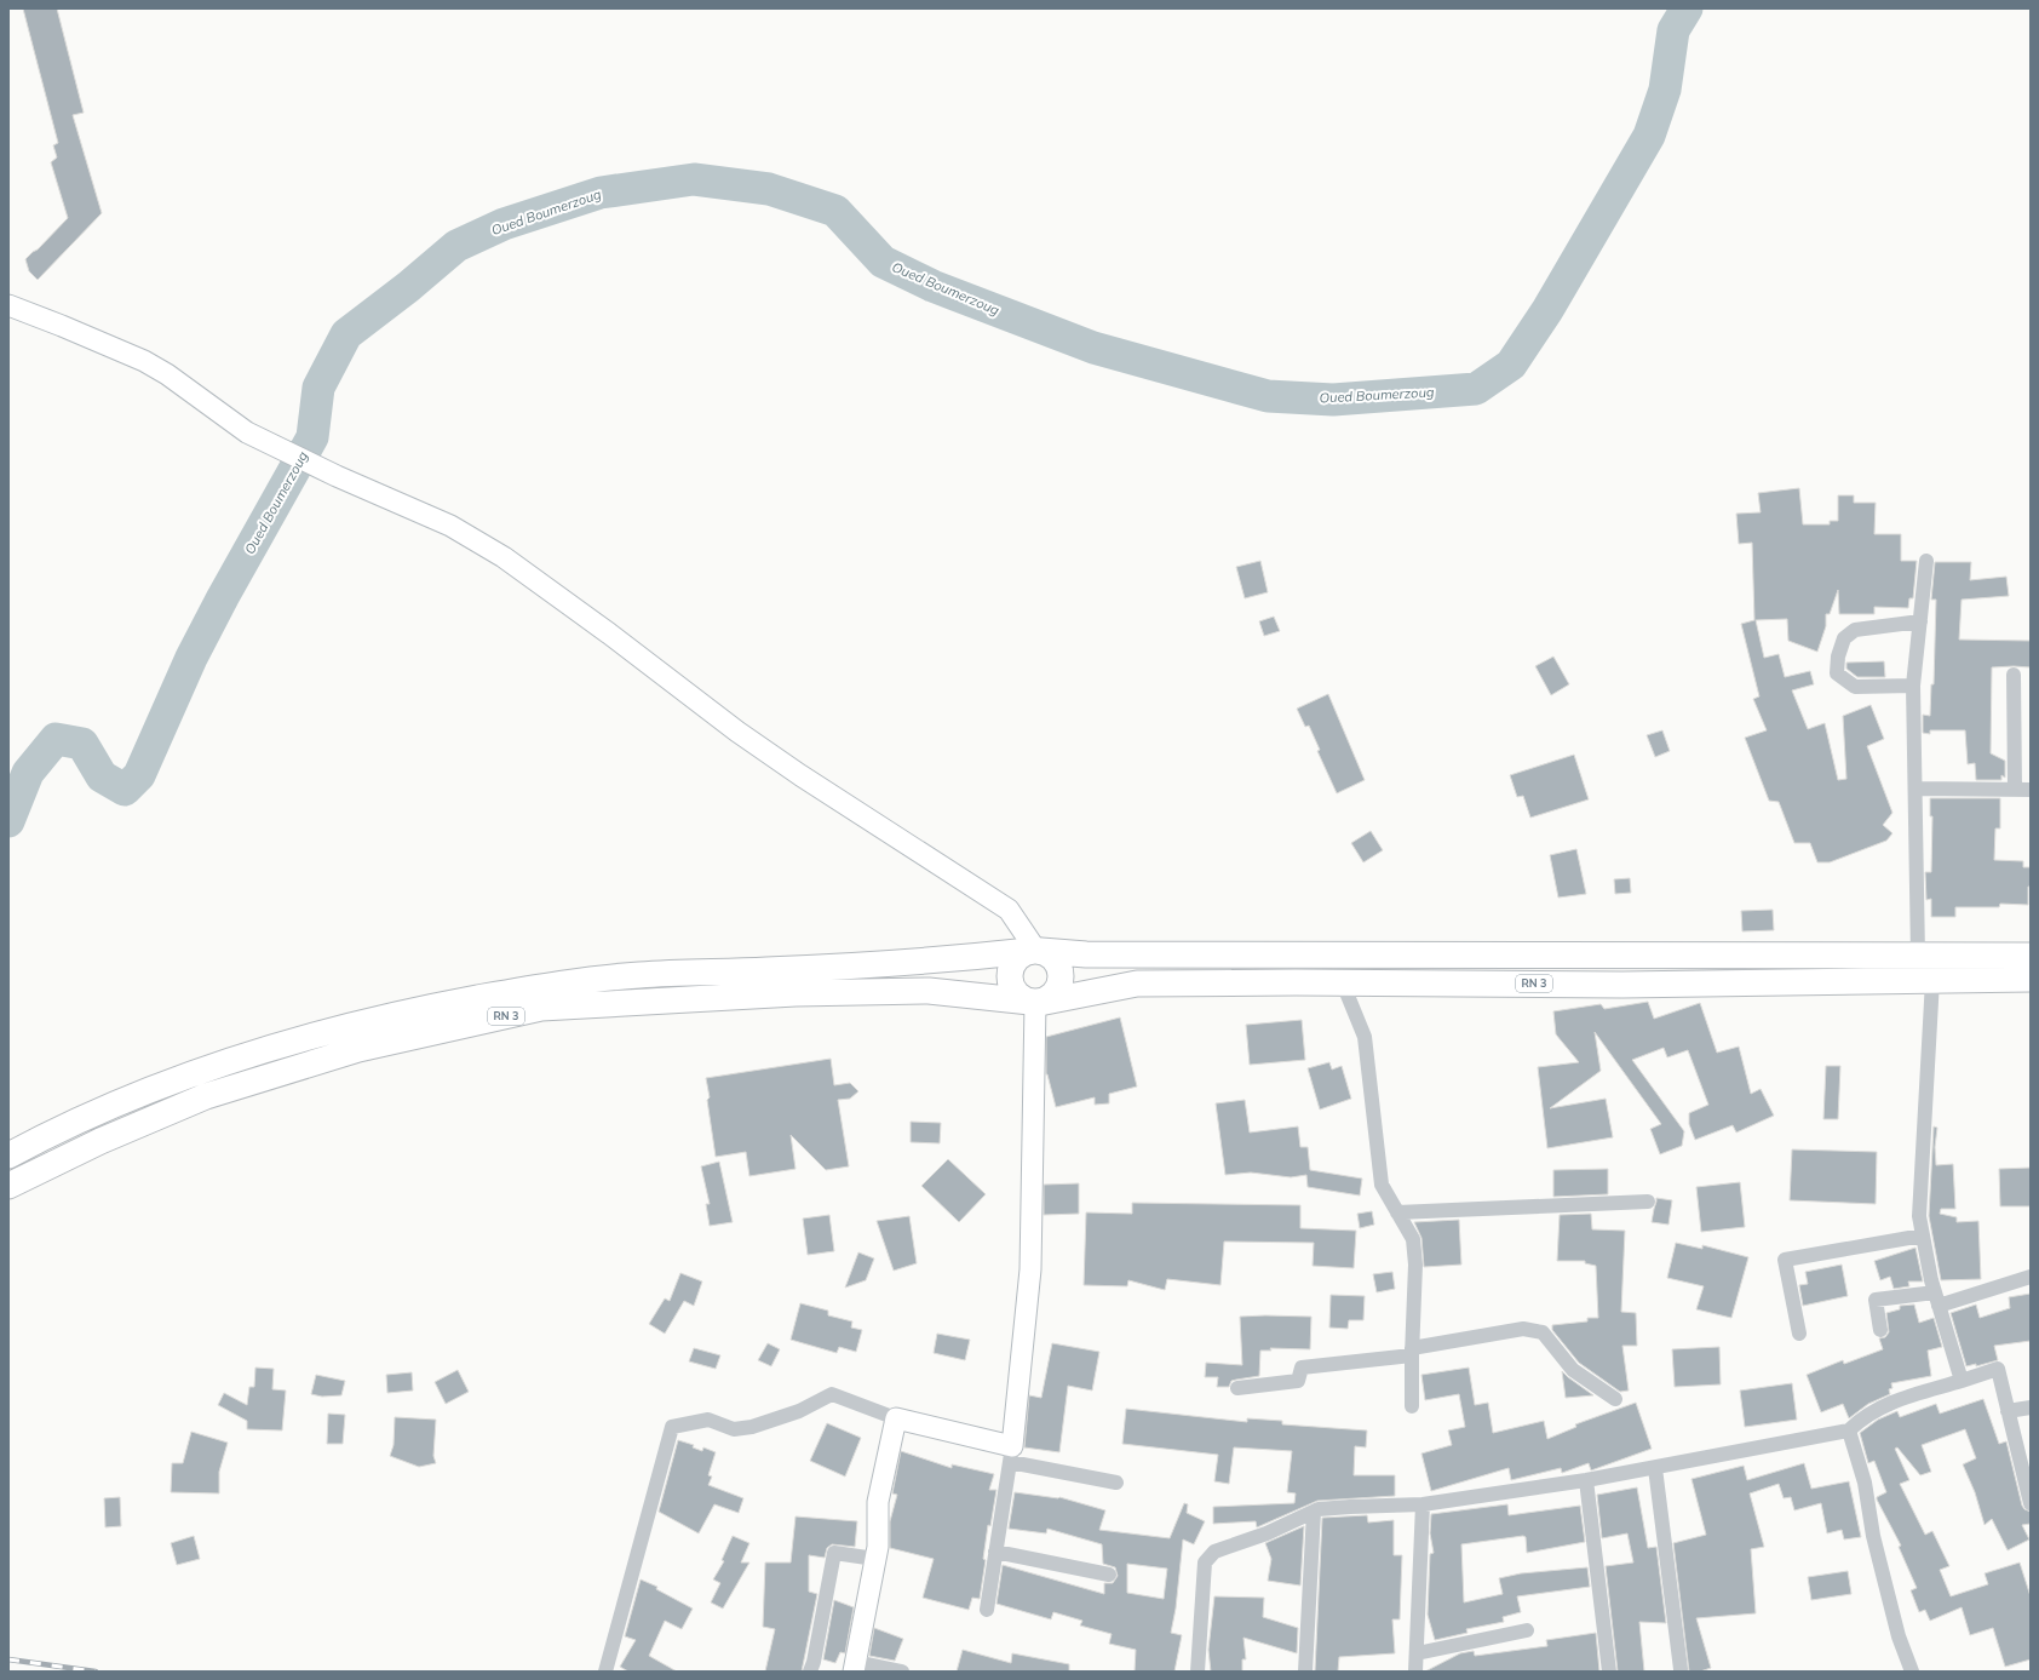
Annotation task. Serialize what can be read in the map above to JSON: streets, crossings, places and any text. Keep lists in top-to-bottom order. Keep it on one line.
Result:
{"streets":{"highway":["RN 3"]},"water":["Oued Boumerzoug"]}
